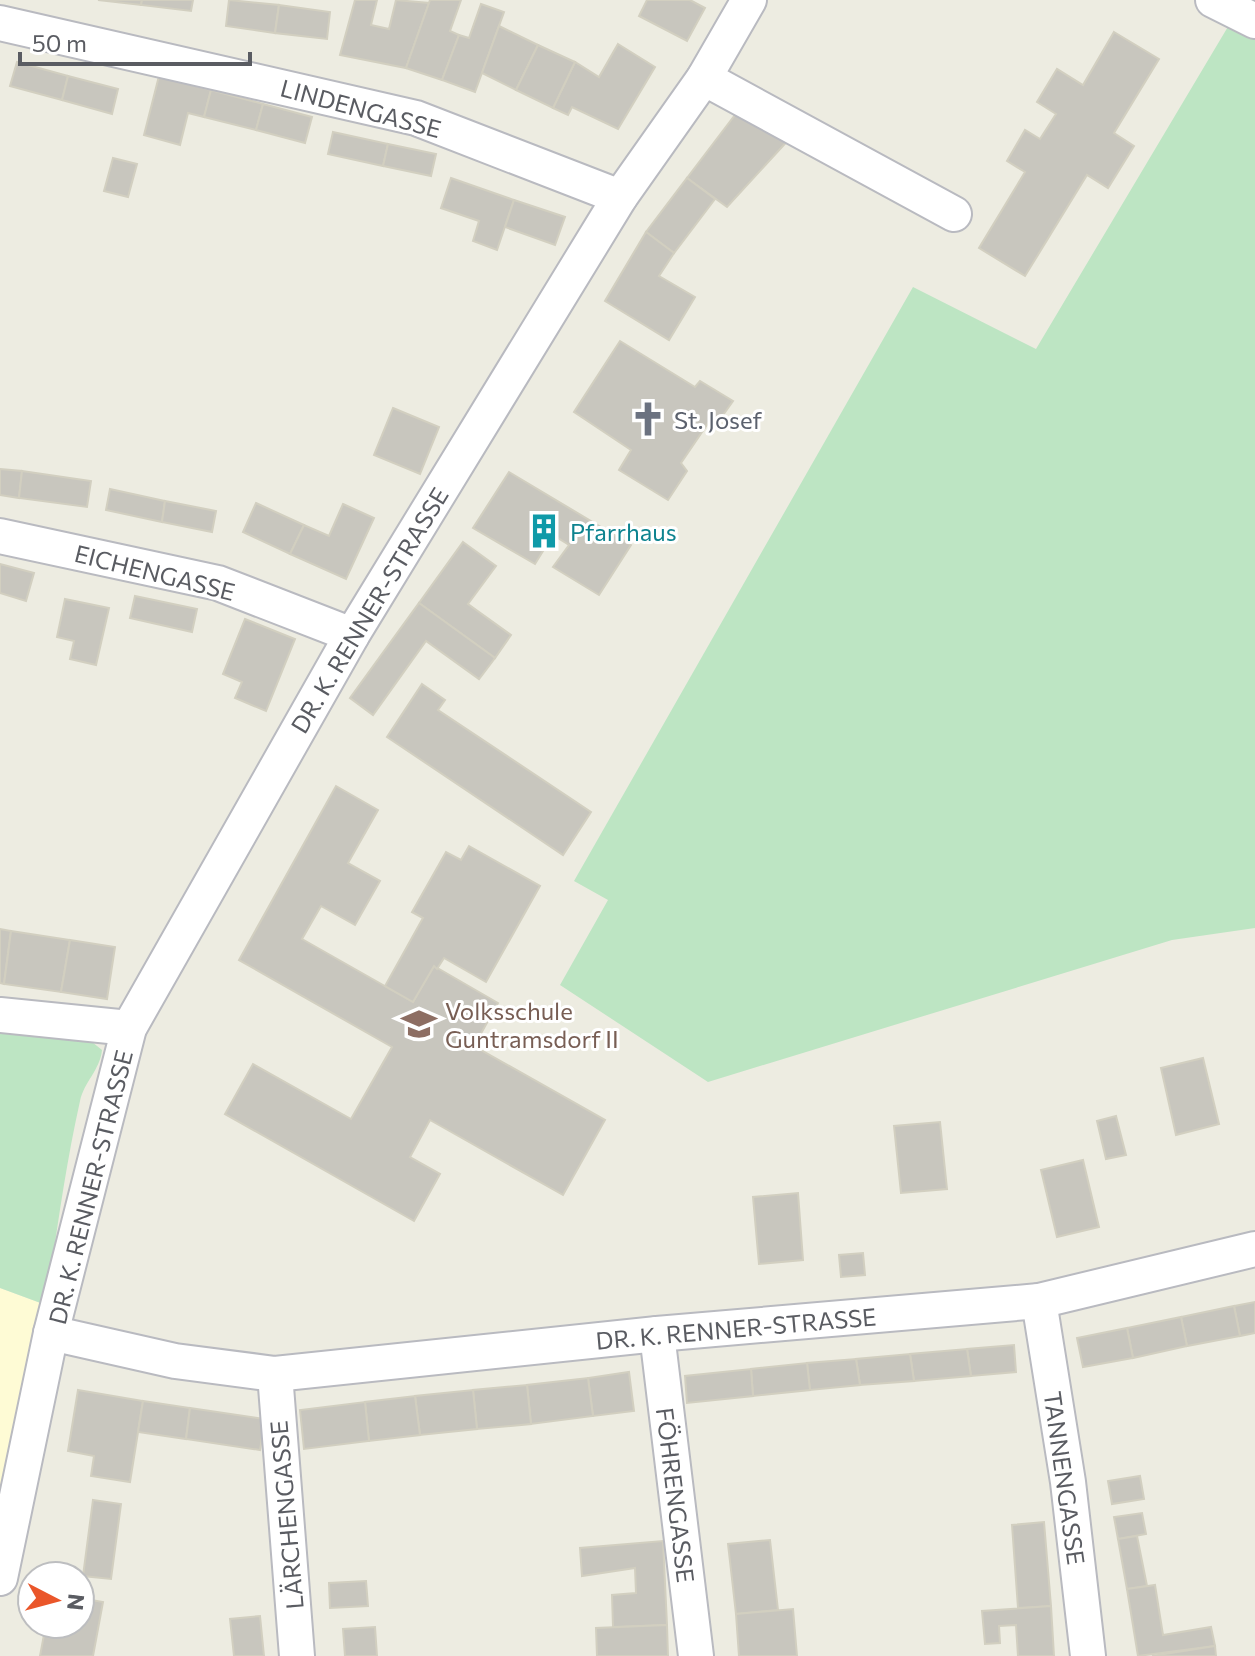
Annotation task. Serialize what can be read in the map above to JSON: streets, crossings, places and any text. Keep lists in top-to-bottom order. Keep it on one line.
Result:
{"streets":{"street":["LINDENGASSE","EICHENGASSE","DR. K. RENNER-STRASSE","TANNENGASSE","FÖHRENGASSE","LÄRCHENGASSE"]},"crossings":[["LINDENGASSE","DR. K. RENNER-STRASSE"],["EICHENGASSE","DR. K. RENNER-STRASSE"],["DR. K. RENNER-STRASSE","TANNENGASSE"],["DR. K. RENNER-STRASSE","FÖHRENGASSE"],["DR. K. RENNER-STRASSE","LÄRCHENGASSE"]],"places":{"church":["St. Josef"],"building":["Pfarrhaus"],"school or university":["Volksschule Guntramsdorf II"]},"scale_bar":"50 m","north":"right"}
